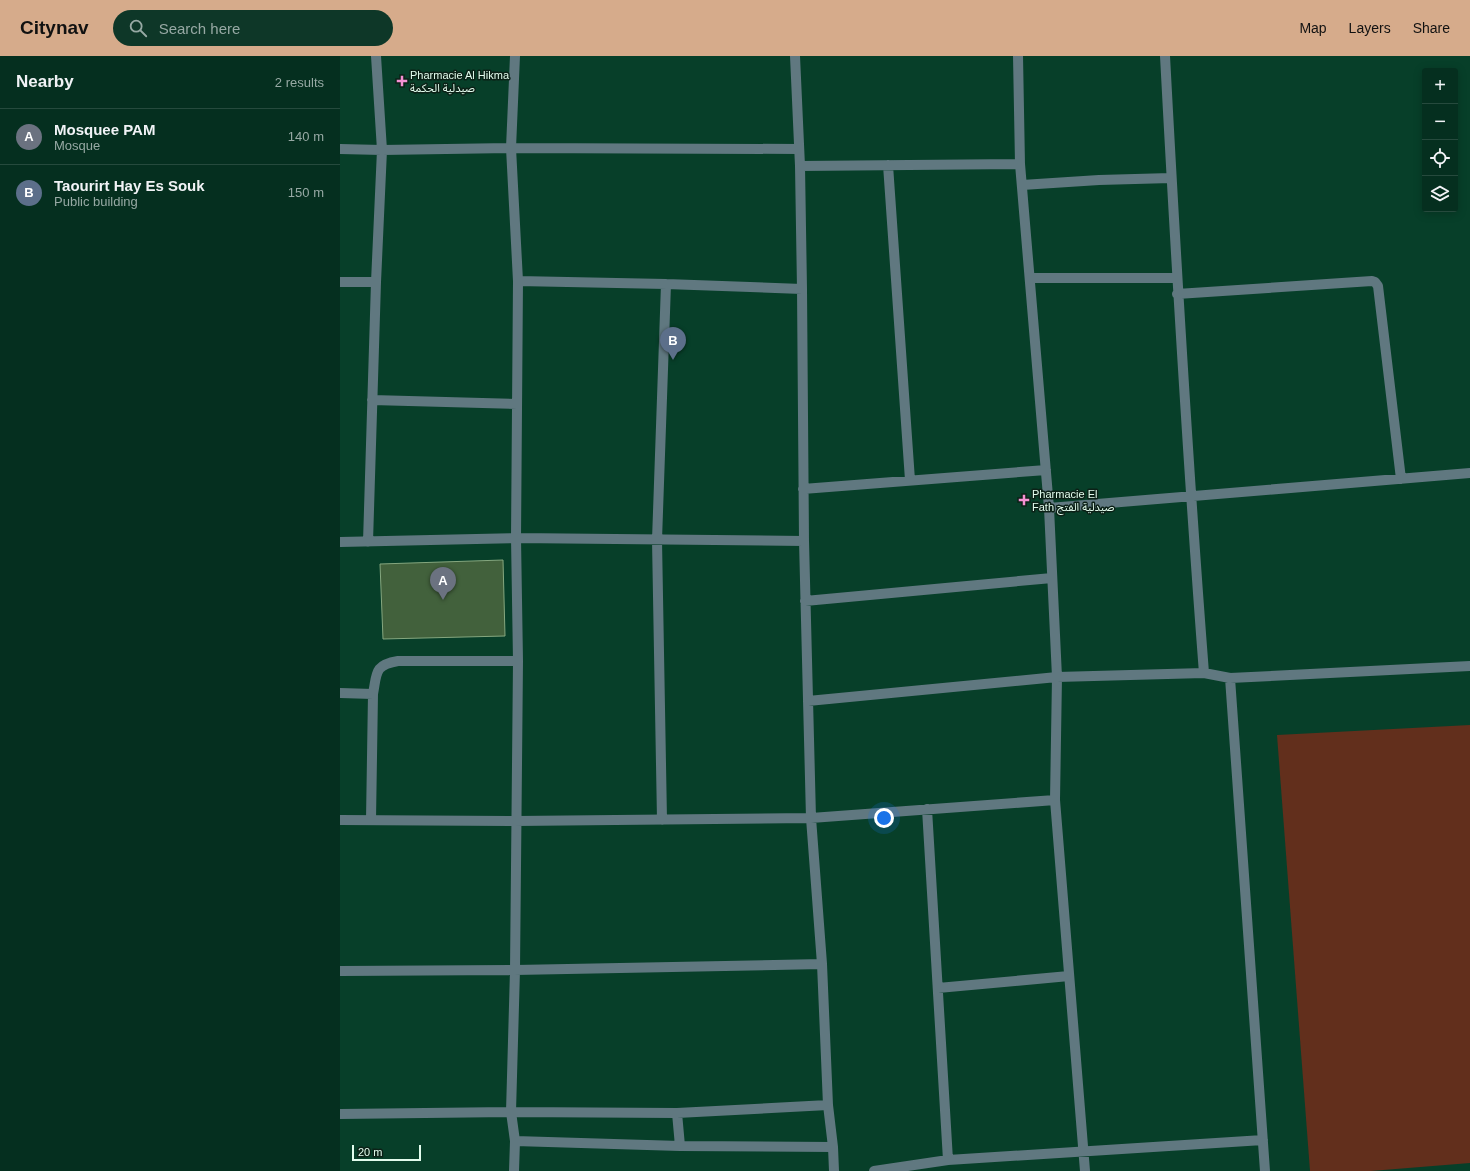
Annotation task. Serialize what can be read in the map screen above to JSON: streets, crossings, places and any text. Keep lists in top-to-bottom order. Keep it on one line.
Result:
{"places":{"health":["Pharmacie Al Hikma صيدلية الحكمة","Pharmacie El Fath صيدلية الفتح"]},"scale_bar":"20 m","page":{"header":"Citynav","search":"Search here","nav":["Map","Layers","Share"],"heading":["Nearby","2 results"],"map_buttons":["+","−"],"list":[{"mark":"A","name":"Mosquee PAM","note":"Mosque","value":"140 m"},{"mark":"B","name":"Taourirt Hay Es Souk","note":"Public building","value":"150 m"}],"pins":["B","A"],"scale":"20 m"}}
